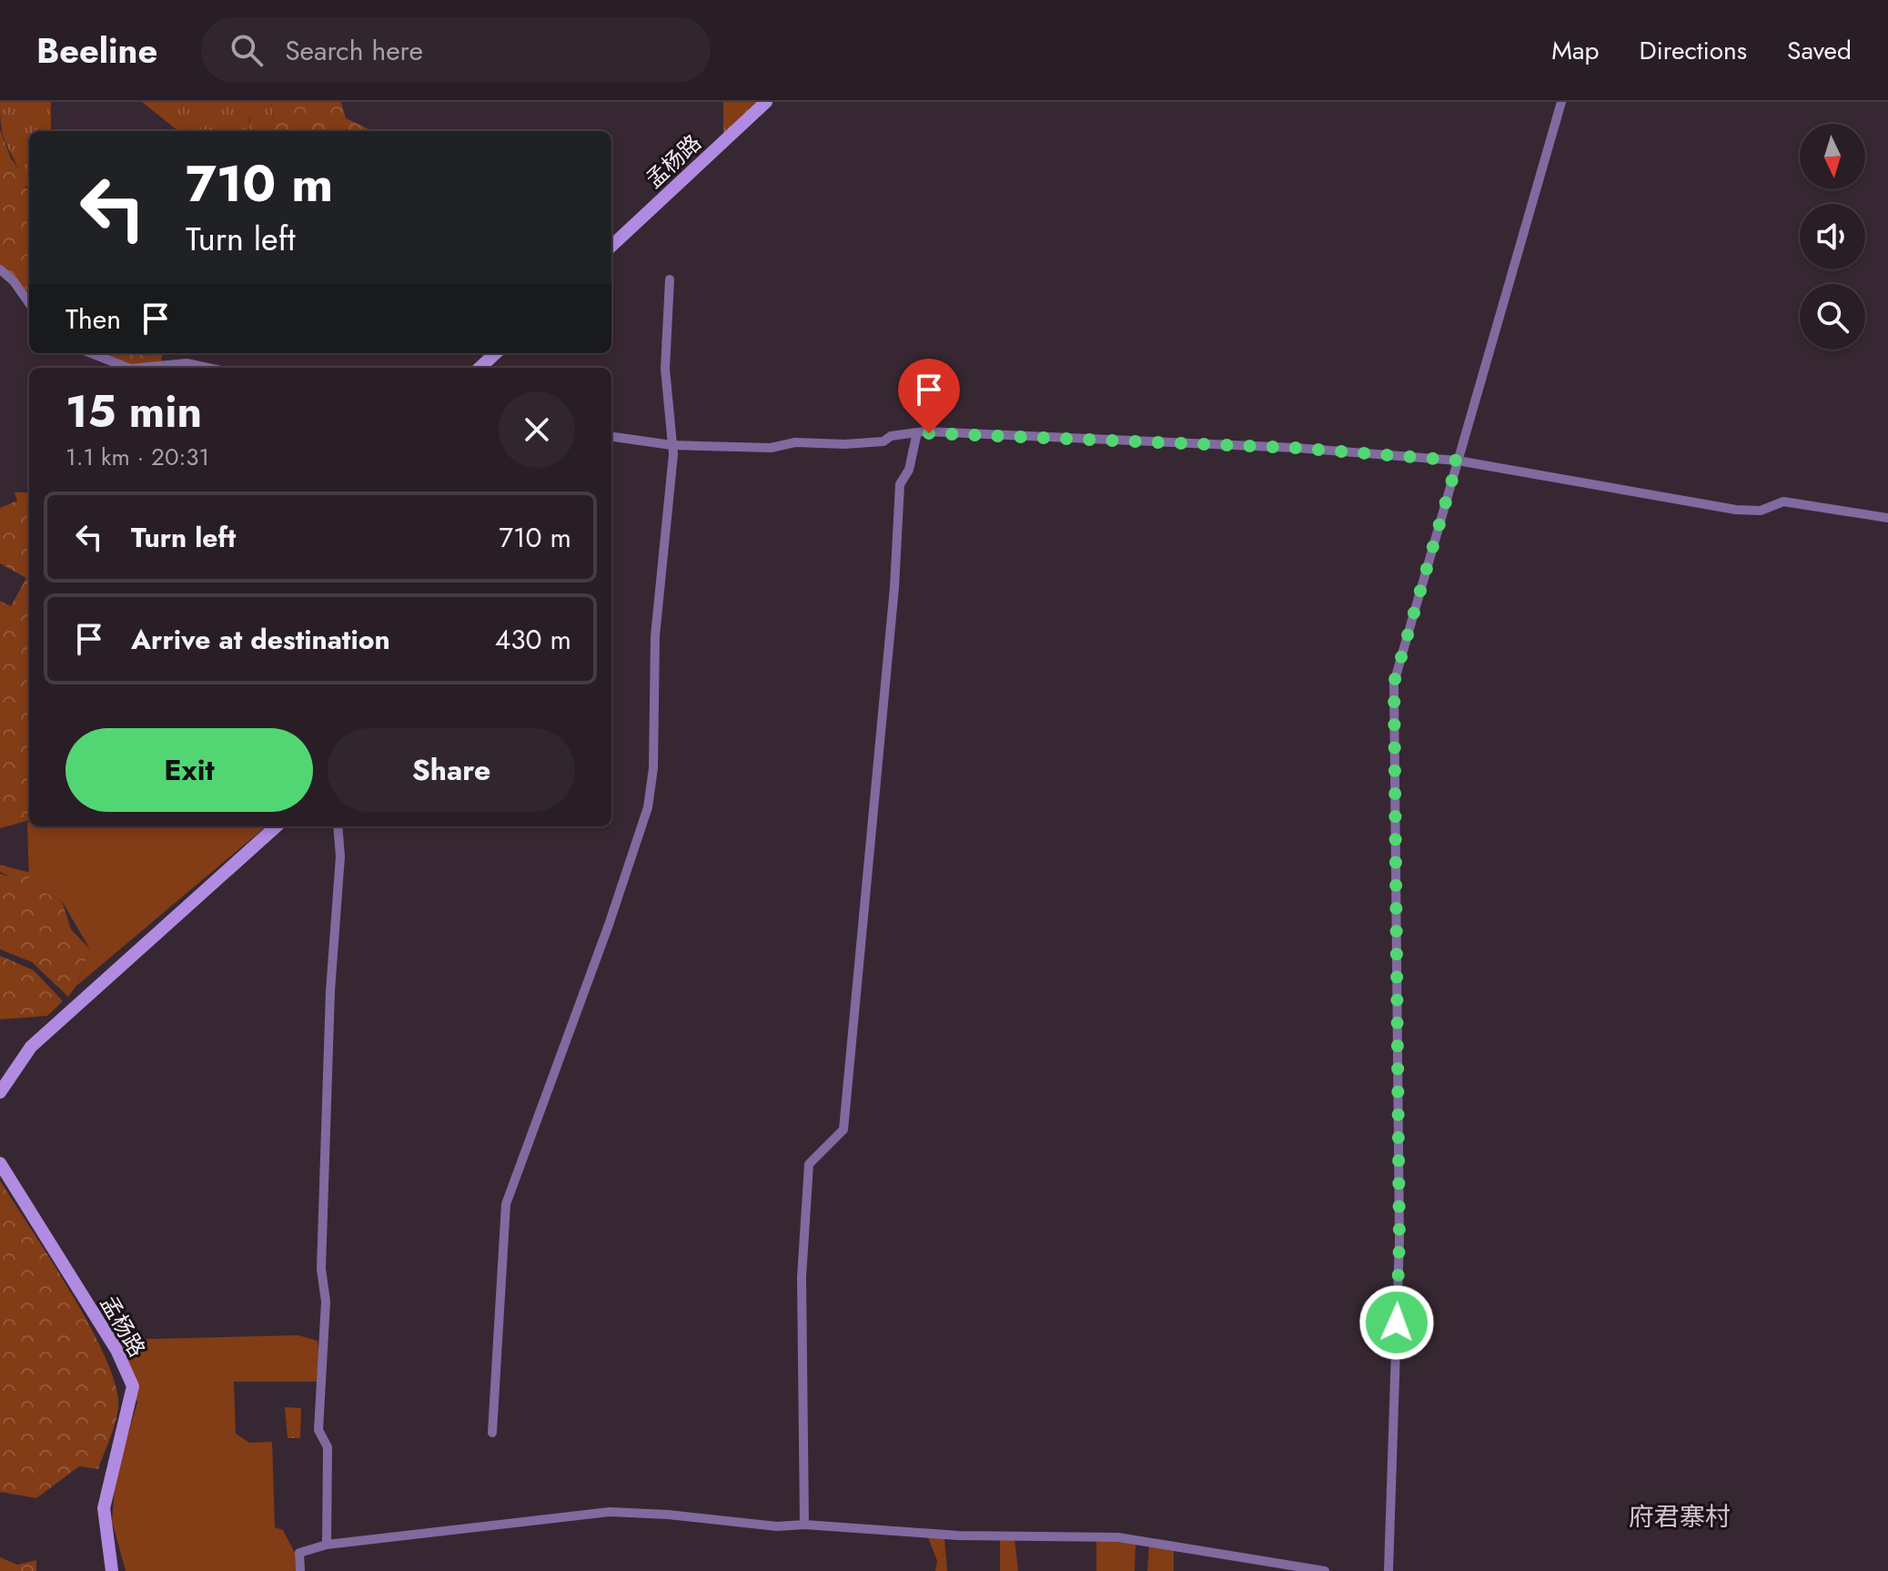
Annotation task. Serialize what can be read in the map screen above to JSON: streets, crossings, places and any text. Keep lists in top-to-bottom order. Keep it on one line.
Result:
{"streets":{"main road":["孟杨路"]},"districts":["府君寨村"],"north":"bottom","page":{"header":"Beeline","search":"Search here","nav":["Map","Directions","Saved"],"turn":["710 m","Turn left"],"then":"Then","heading":["15 min","1.1 km · 20:31"],"list":[{"name":"Turn left","value":"710 m"},{"name":"Arrive at destination","value":"430 m"}],"buttons":["Exit","Share"]}}
